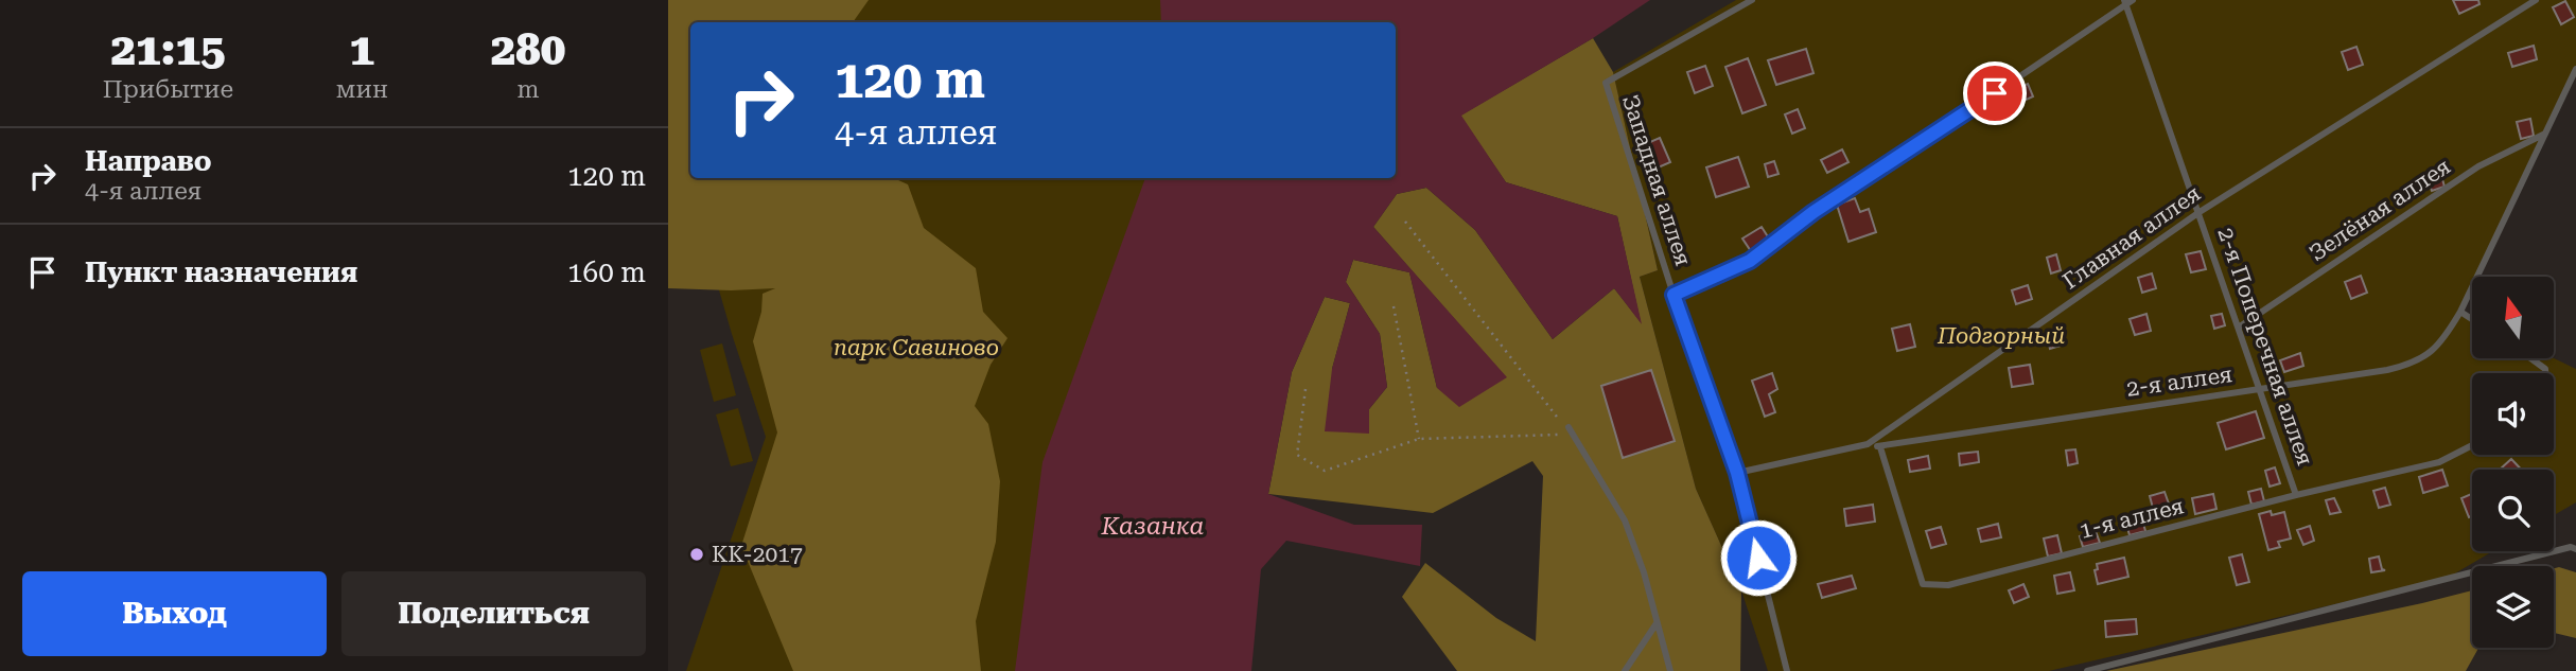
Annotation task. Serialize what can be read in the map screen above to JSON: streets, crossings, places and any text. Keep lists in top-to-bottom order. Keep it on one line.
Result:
{"streets":{"lane":["Западная аллея","Зелёная аллея","Главная аллея","2-я Поперечная аллея","2-я аллея","1-я аллея"]},"crossings":[["Западная аллея","Главная аллея"],["Зелёная аллея","2-я Поперечная аллея"],["Зелёная аллея","2-я аллея"],["Главная аллея","2-я Поперечная аллея"],["2-я Поперечная аллея","2-я аллея"],["2-я Поперечная аллея","1-я аллея"],["2-я аллея","1-я аллея"]],"water":["Казанка"],"parks":["Подгорный","парк Савиново"],"places":["КК-2017"],"north":"top","page":{"eta":["21:15","Прибытие","1","мин","280","m"],"turn":["120 m","4-я аллея"],"list":[{"name":"Направо","note":"4-я аллея","value":"120 m"},{"name":"Пункт назначения","value":"160 m"}],"buttons":["Выход","Поделиться"]}}
